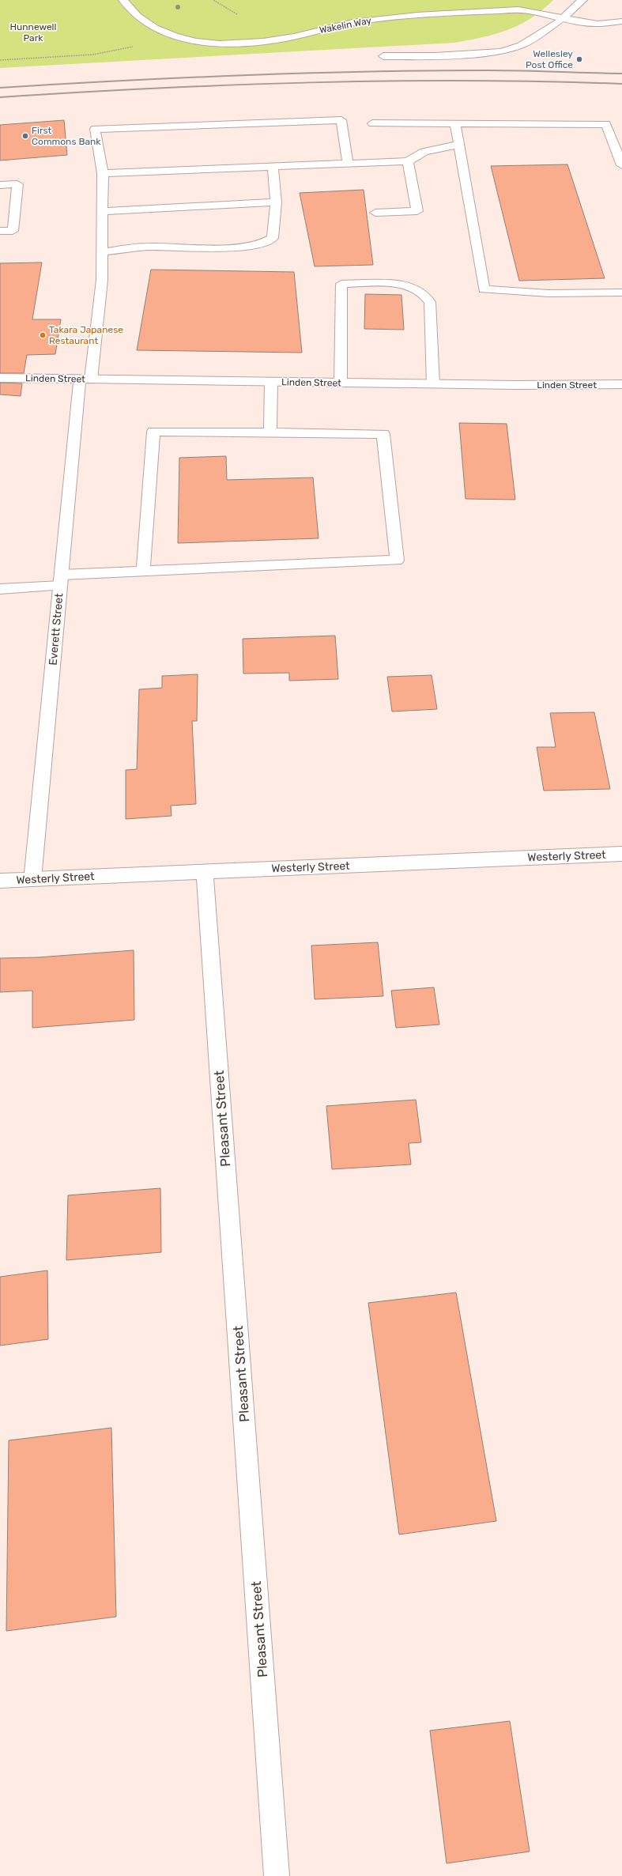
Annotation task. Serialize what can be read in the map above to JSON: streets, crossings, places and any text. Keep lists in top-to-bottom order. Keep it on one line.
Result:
{"streets":{"street":["Wakelin Way","Linden Street","Everett Street","Westerly Street","Pleasant Street"]},"crossings":[["Linden Street","Everett Street"],["Everett Street","Westerly Street"],["Westerly Street","Pleasant Street"]],"parks":["Hunnewell Park"],"places":["Wellesley Post Office","First Commons Bank","Takara Japanese Restaurant"]}
